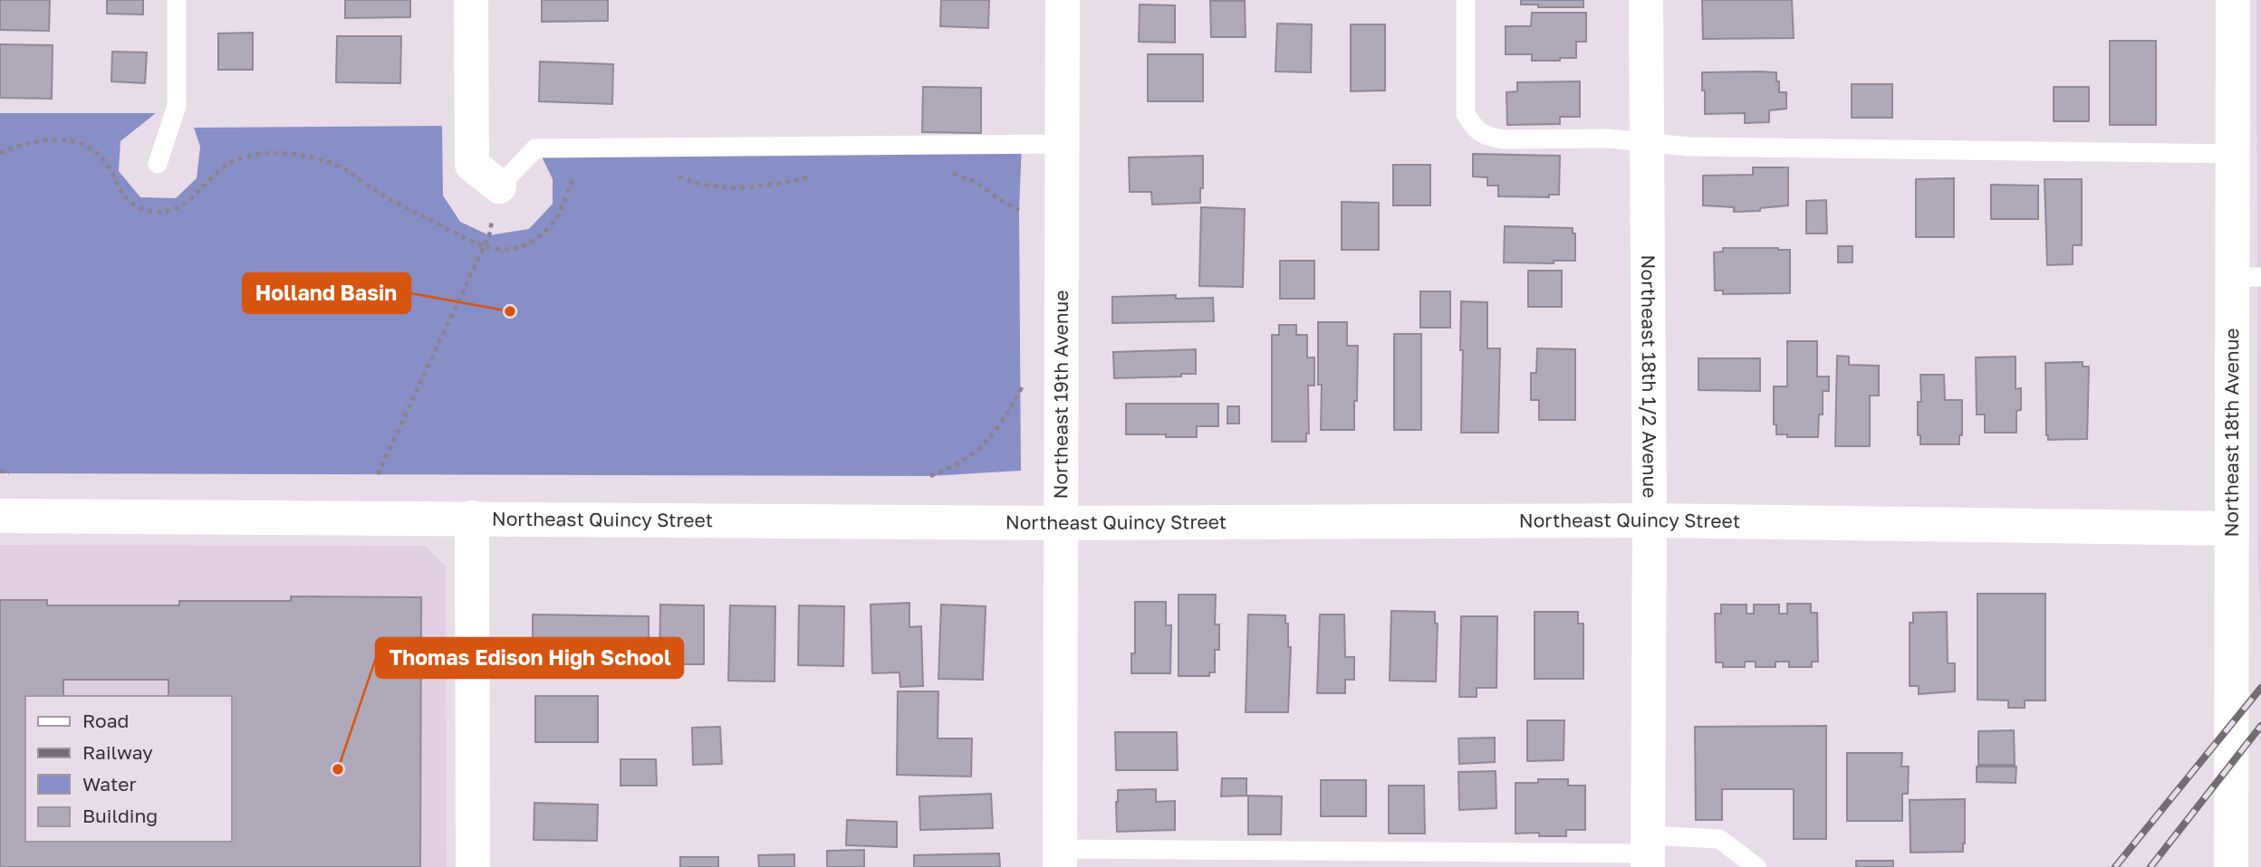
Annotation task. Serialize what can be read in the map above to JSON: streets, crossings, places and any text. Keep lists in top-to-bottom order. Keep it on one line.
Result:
{"streets":{"street":["Northeast 18th 1/2 Avenue","Northeast 19th Avenue","Northeast 18th Avenue","Northeast Quincy Street"]},"crossings":[["Northeast 18th 1/2 Avenue","Northeast Quincy Street"],["Northeast 19th Avenue","Northeast Quincy Street"],["Northeast 18th Avenue","Northeast Quincy Street"]],"places":["Holland Basin","Thomas Edison High School"],"legend":["Road","Railway","Water","Building"]}
